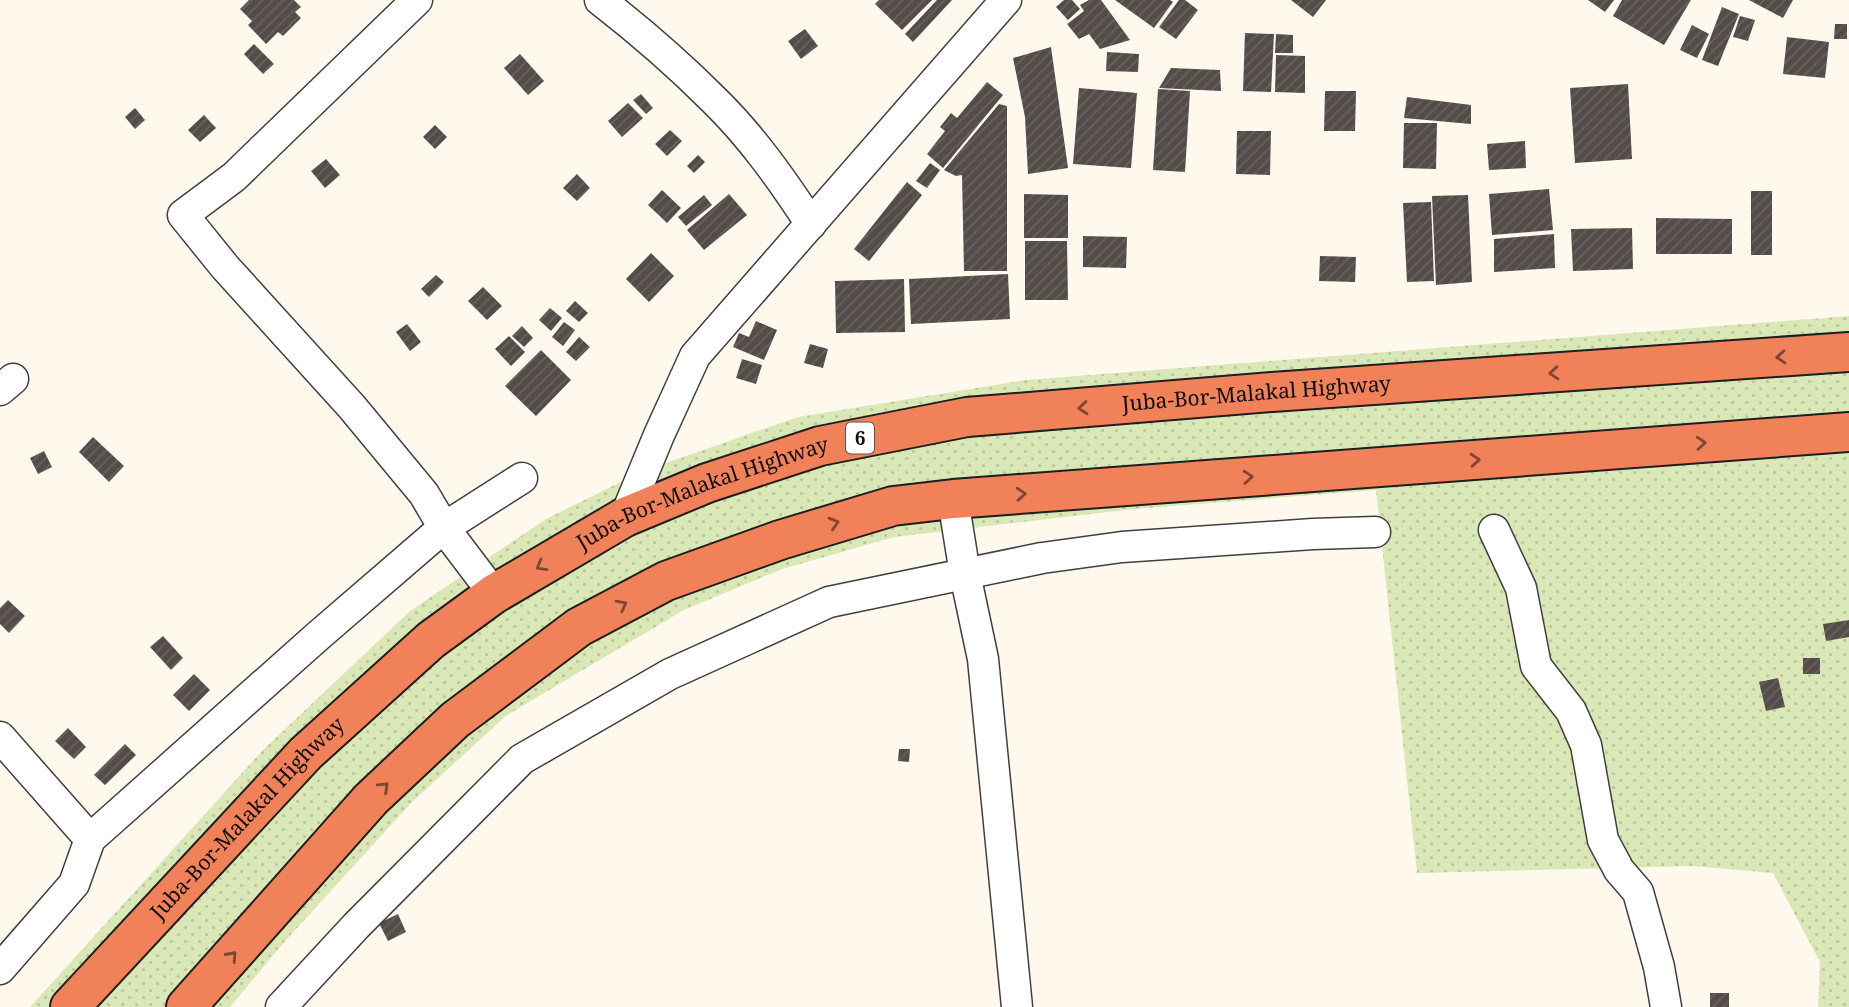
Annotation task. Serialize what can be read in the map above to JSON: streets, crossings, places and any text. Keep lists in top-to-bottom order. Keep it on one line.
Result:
{"streets":{"highway":["Juba-Bor-Malakal Highway","6"]}}
